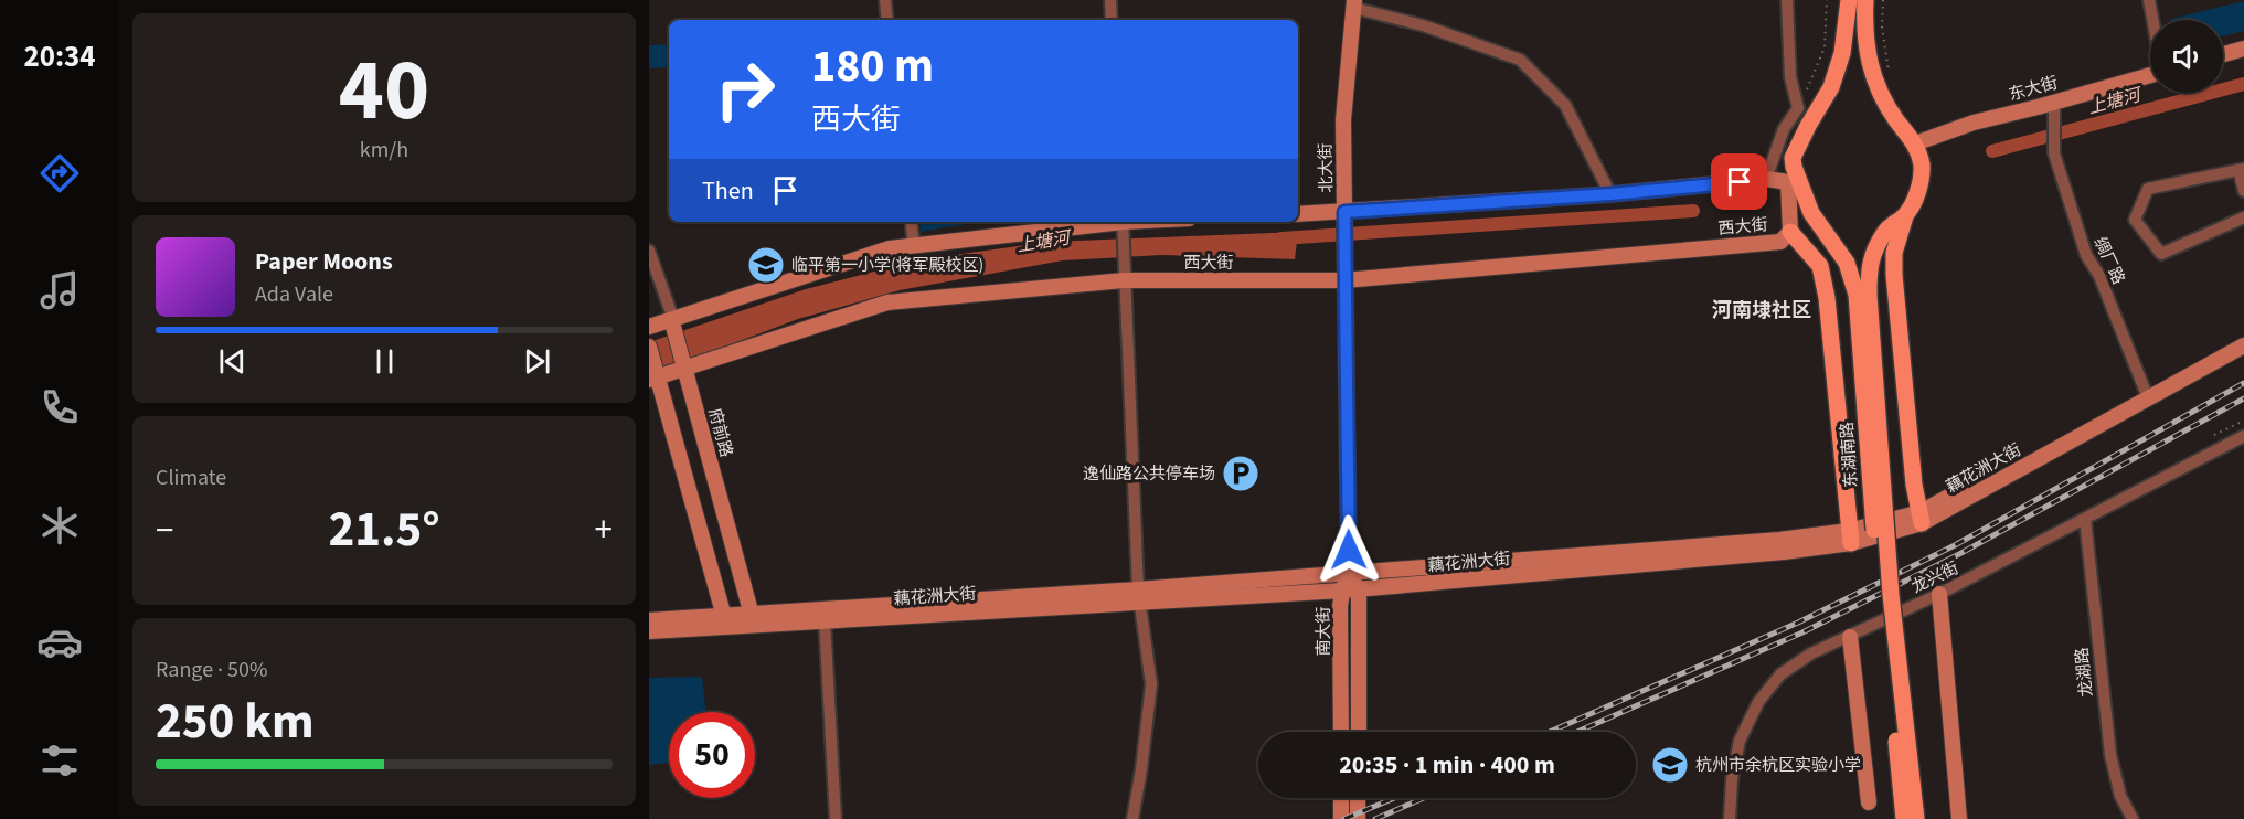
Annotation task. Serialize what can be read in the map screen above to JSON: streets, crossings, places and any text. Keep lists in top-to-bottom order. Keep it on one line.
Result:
{"streets":{"main road":["东大街","北大街","西大街","府前路","东湖南路","藕花洲大街","南大街"],"street":["绸厂路","龙兴街","龙湖路"]},"crossings":[["东大街","绸厂路"],["北大街","西大街"],["北大街","藕花洲大街"],["北大街","南大街"],["西大街","府前路"],["绸厂路","藕花洲大街"],["府前路","藕花洲大街"],["藕花洲大街","南大街"],["龙兴街","龙湖路"]],"districts":["河南埭社区"],"water":["上塘河"],"places":{"school or university":["临平第一小学(将军殿校区)","杭州市余杭区实验小学"],"parking":["逸仙路公共停车场"]},"page":{"tabs":"20:34","tile":[["40","km/h"],"Climate",["Range · 50%","250 km"]],"turn":["180 m","西大街"],"then":"Then","song":["Paper Moons","Ada Vale"],"heat":["−","21.5°","+"],"limit":"50","trip":"20:35 · 1 min · 400 m"}}
